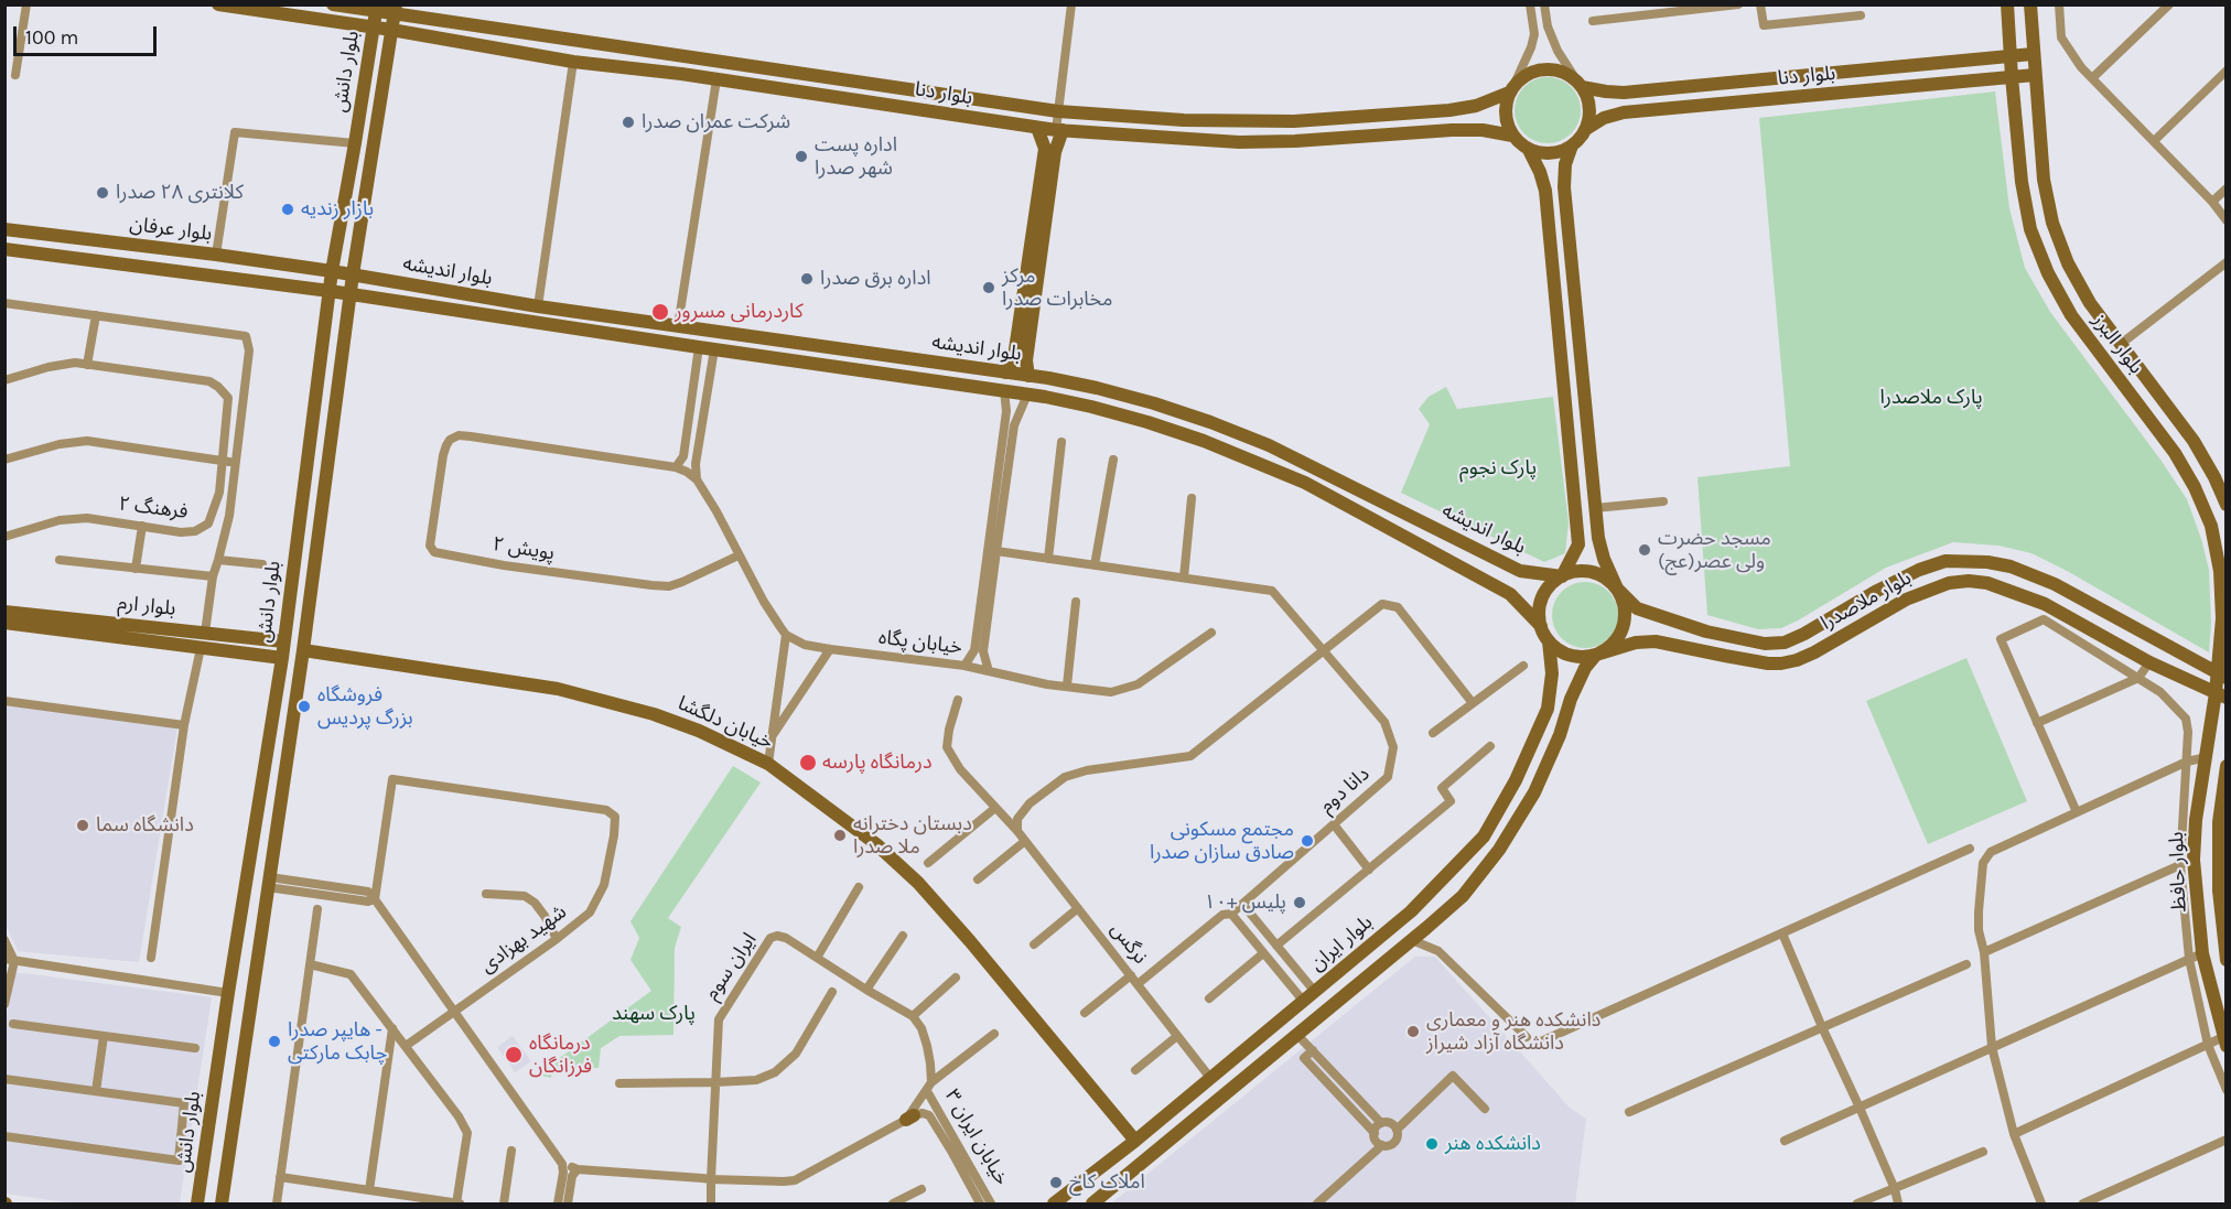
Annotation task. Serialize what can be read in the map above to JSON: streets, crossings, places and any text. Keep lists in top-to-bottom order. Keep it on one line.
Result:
{"streets":{"main road":["بلوار دانش","بلوار دنا","بلوار عرفان","بلوار اندیشه","بلوار البرز","بلوار ملاصدرا","بلوار ارم","خیابان دلگشا","بلوار حافظ","بلوار ایران"],"street":["فرهنگ ۲","پویش ۲","خیابان پگاه","دانا دوم","شهید بهزادی","نرگس","ایران سوم","خیابان ایران ۳"]},"crossings":[["بلوار دانش","بلوار دنا"],["بلوار دانش","بلوار عرفان"],["بلوار دانش","بلوار اندیشه"],["بلوار دانش","بلوار ارم"],["بلوار دانش","خیابان دلگشا"],["بلوار دنا","بلوار البرز"],["بلوار عرفان","بلوار اندیشه"],["بلوار اندیشه","بلوار ملاصدرا"],["بلوار اندیشه","بلوار ایران"],["بلوار البرز","بلوار ملاصدرا"],["بلوار البرز","بلوار حافظ"],["بلوار ملاصدرا","بلوار حافظ"],["بلوار ملاصدرا","بلوار ایران"],["خیابان دلگشا","بلوار ایران"],["دانا دوم","نرگس"],["نرگس","بلوار ایران"]],"parks":["پارک ملاصدرا","پارک نجوم","پارک سهند"],"places":["شرکت عمران صدرا","اداره پست شهر صدرا","کلانتری ۲۸ صدرا","بازار زندیه","اداره برق صدرا","مرکز مخابرات صدرا","کاردرمانی مسرور","مسجد حضرت ولی عصر(عج)","فروشگاه بزرگ پردیس","درمانگاه پارسه","دانشگاه سما","دبستان دخترانه ملا صدرا","مجتمع مسکونی صادق سازان صدرا","پلیس +۱۰","دانشکده هنر و معماری دانشگاه آزاد شیراز","هایپر صدرا - چابک مارکتی","درمانگاه فرزانگان","دانشکده هنر","املاک کاخ"],"scale_bar":"100 m"}
